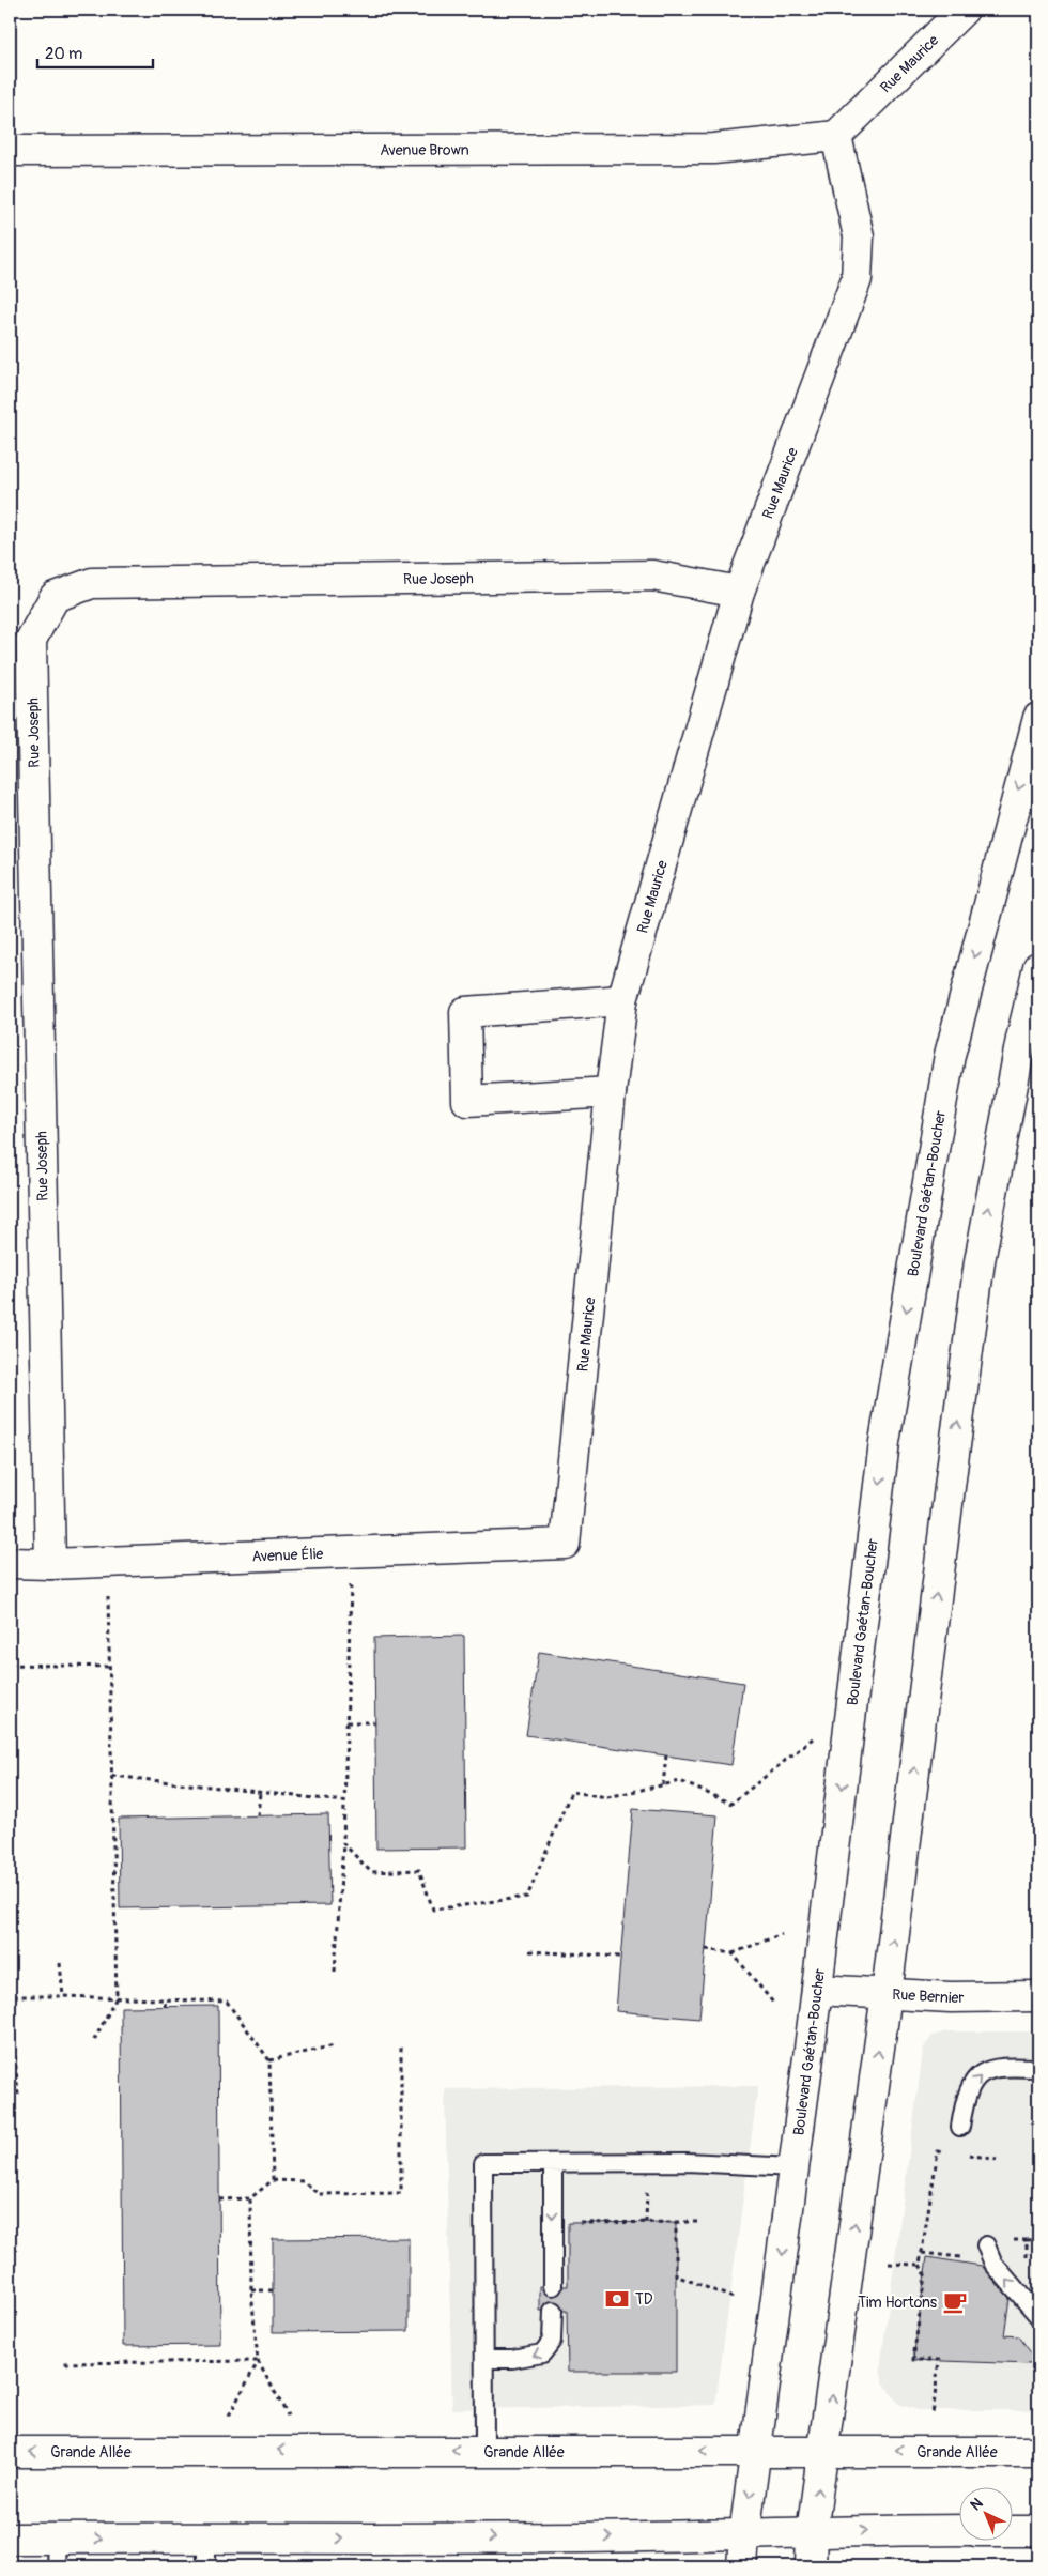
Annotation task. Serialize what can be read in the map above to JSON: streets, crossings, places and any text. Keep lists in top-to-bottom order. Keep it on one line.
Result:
{"streets":{"main road":["Rue Maurice","Avenue Brown","Rue Joseph","Boulevard Gaétan-Boucher","Avenue Élie","Rue Bernier","Grande Allée"]},"crossings":[["Rue Maurice","Avenue Brown"],["Rue Maurice","Rue Joseph"],["Rue Maurice","Avenue Élie"],["Rue Joseph","Avenue Élie"],["Boulevard Gaétan-Boucher","Rue Bernier"],["Boulevard Gaétan-Boucher","Grande Allée"]],"places":{"bank":["TD"],"cafe":["Tim Hortons"]},"scale_bar":"20 m","north":"top left"}
